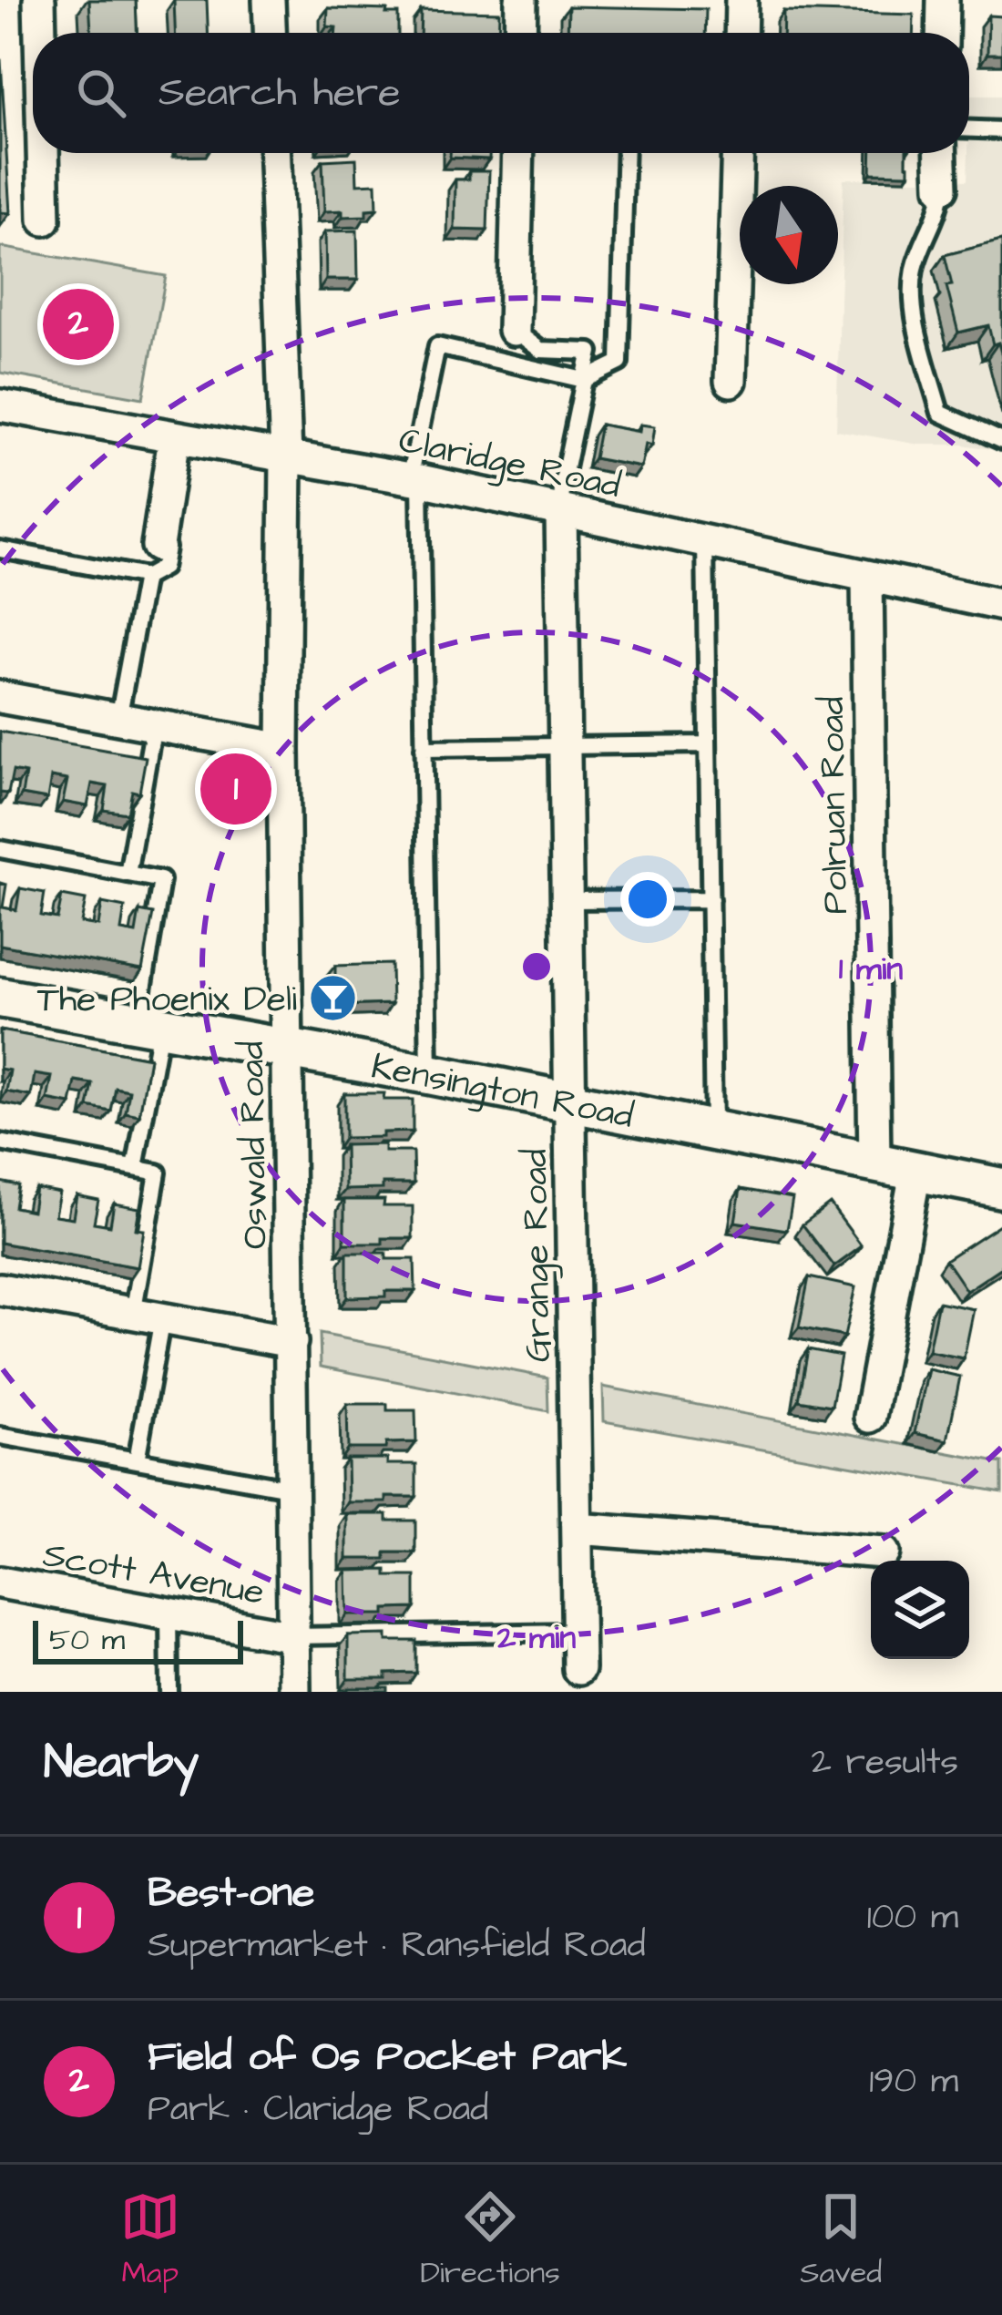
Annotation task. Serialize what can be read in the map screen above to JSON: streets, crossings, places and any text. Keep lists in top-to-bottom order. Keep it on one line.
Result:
{"streets":{"street":["Claridge Road","Polruan Road","Kensington Road","Oswald Road","Grange Road","Scott Avenue"]},"crossings":[["Claridge Road","Polruan Road"],["Claridge Road","Oswald Road"],["Claridge Road","Grange Road"],["Polruan Road","Kensington Road"],["Kensington Road","Oswald Road"],["Kensington Road","Grange Road"],["Oswald Road","Scott Avenue"]],"places":{"bar":["The Phoenix Deli"]},"scale_bar":"50 m","north":"bottom","page":{"search":"Search here","pins":["2","1"],"scale":"50 m","heading":["Nearby","2 results"],"list":[{"mark":"1","name":"Best-one","note":"Supermarket · Ransfield Road","value":"100 m"},{"mark":"2","name":"Field of Os Pocket Park","note":"Park · Claridge Road","value":"190 m"}],"nav":["Map","Directions","Saved"]},"rings":["1 min","2 min"]}
